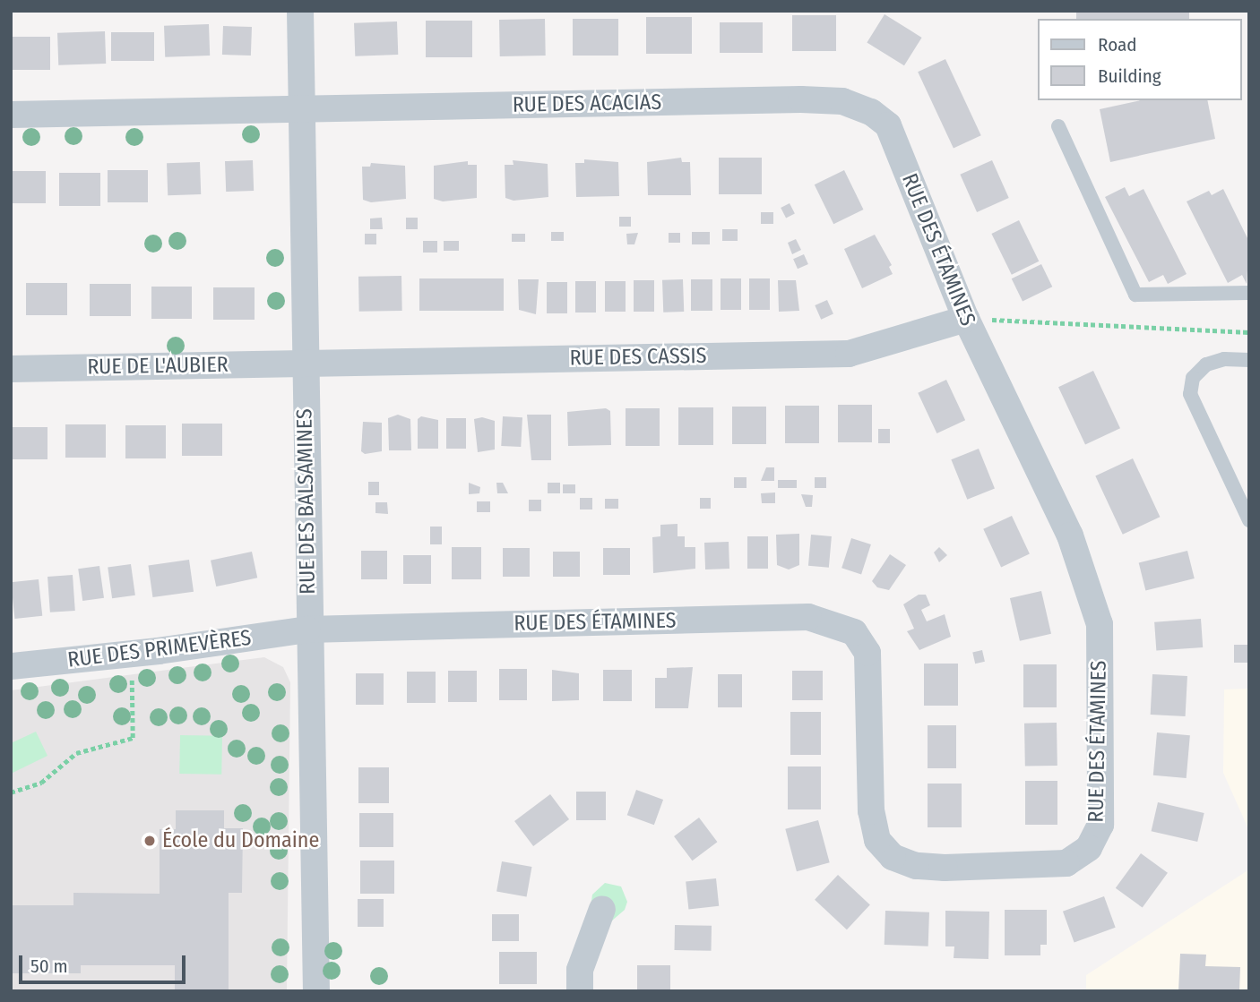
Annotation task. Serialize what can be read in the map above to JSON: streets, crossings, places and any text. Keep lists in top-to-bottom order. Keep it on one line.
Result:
{"streets":{"street":["RUE DES ACACIAS","RUE DES ÉTAMINES","RUE DES CASSIS","RUE DE L'AUBIER","RUE DES BALSAMINES","RUE DES PRIMEVÈRES"]},"crossings":[["RUE DES ACACIAS","RUE DES ÉTAMINES"],["RUE DES ACACIAS","RUE DES BALSAMINES"],["RUE DES ÉTAMINES","RUE DES CASSIS"],["RUE DES ÉTAMINES","RUE DES BALSAMINES"],["RUE DES ÉTAMINES","RUE DES PRIMEVÈRES"],["RUE DES CASSIS","RUE DE L'AUBIER"],["RUE DES CASSIS","RUE DES BALSAMINES"],["RUE DE L'AUBIER","RUE DES BALSAMINES"],["RUE DES BALSAMINES","RUE DES PRIMEVÈRES"]],"places":["École du Domaine"],"legend":["Road","Building"],"scale_bar":"50 m"}
